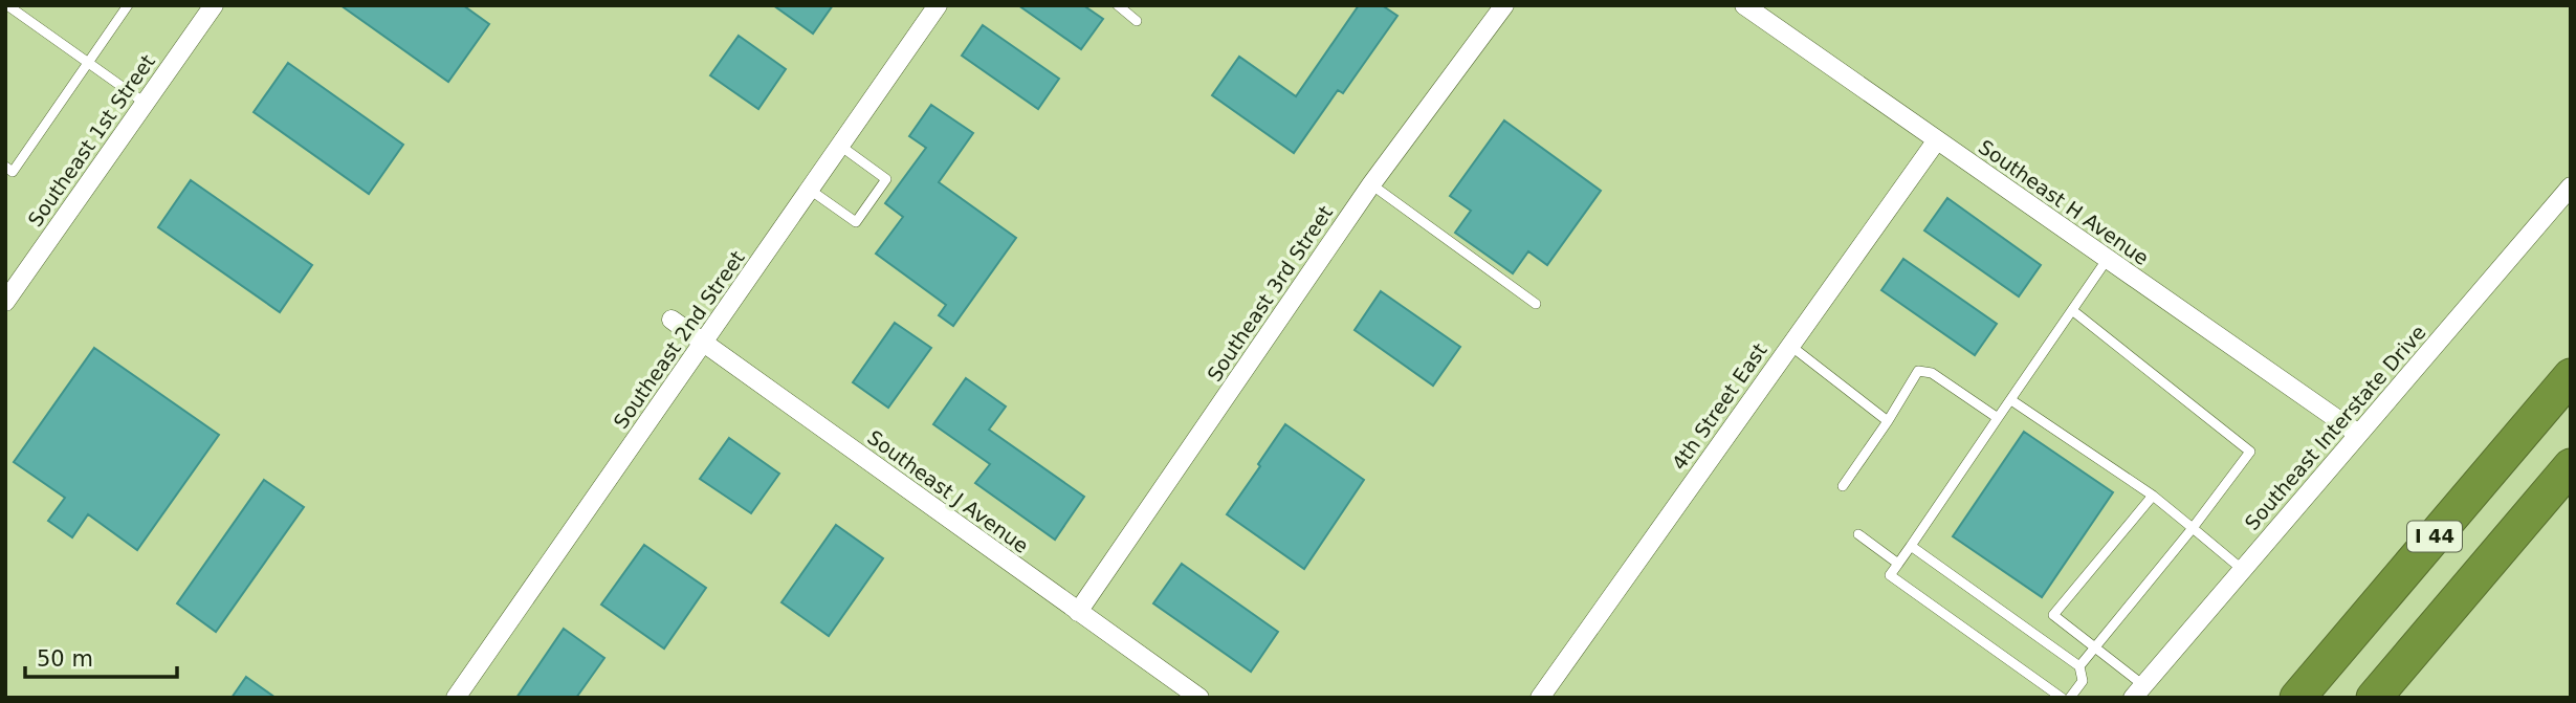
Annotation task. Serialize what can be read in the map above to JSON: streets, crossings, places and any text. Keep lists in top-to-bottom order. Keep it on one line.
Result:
{"streets":{"highway":["I 44"],"street":["Southeast 1st Street","Southeast H Avenue","Southeast 3rd Street","Southeast 2nd Street","4th Street East","Southeast Interstate Drive","Southeast J Avenue"]},"crossings":[["Southeast H Avenue","4th Street East"],["Southeast H Avenue","Southeast Interstate Drive"],["Southeast 3rd Street","Southeast J Avenue"],["Southeast 2nd Street","Southeast J Avenue"]],"scale_bar":"50 m"}
